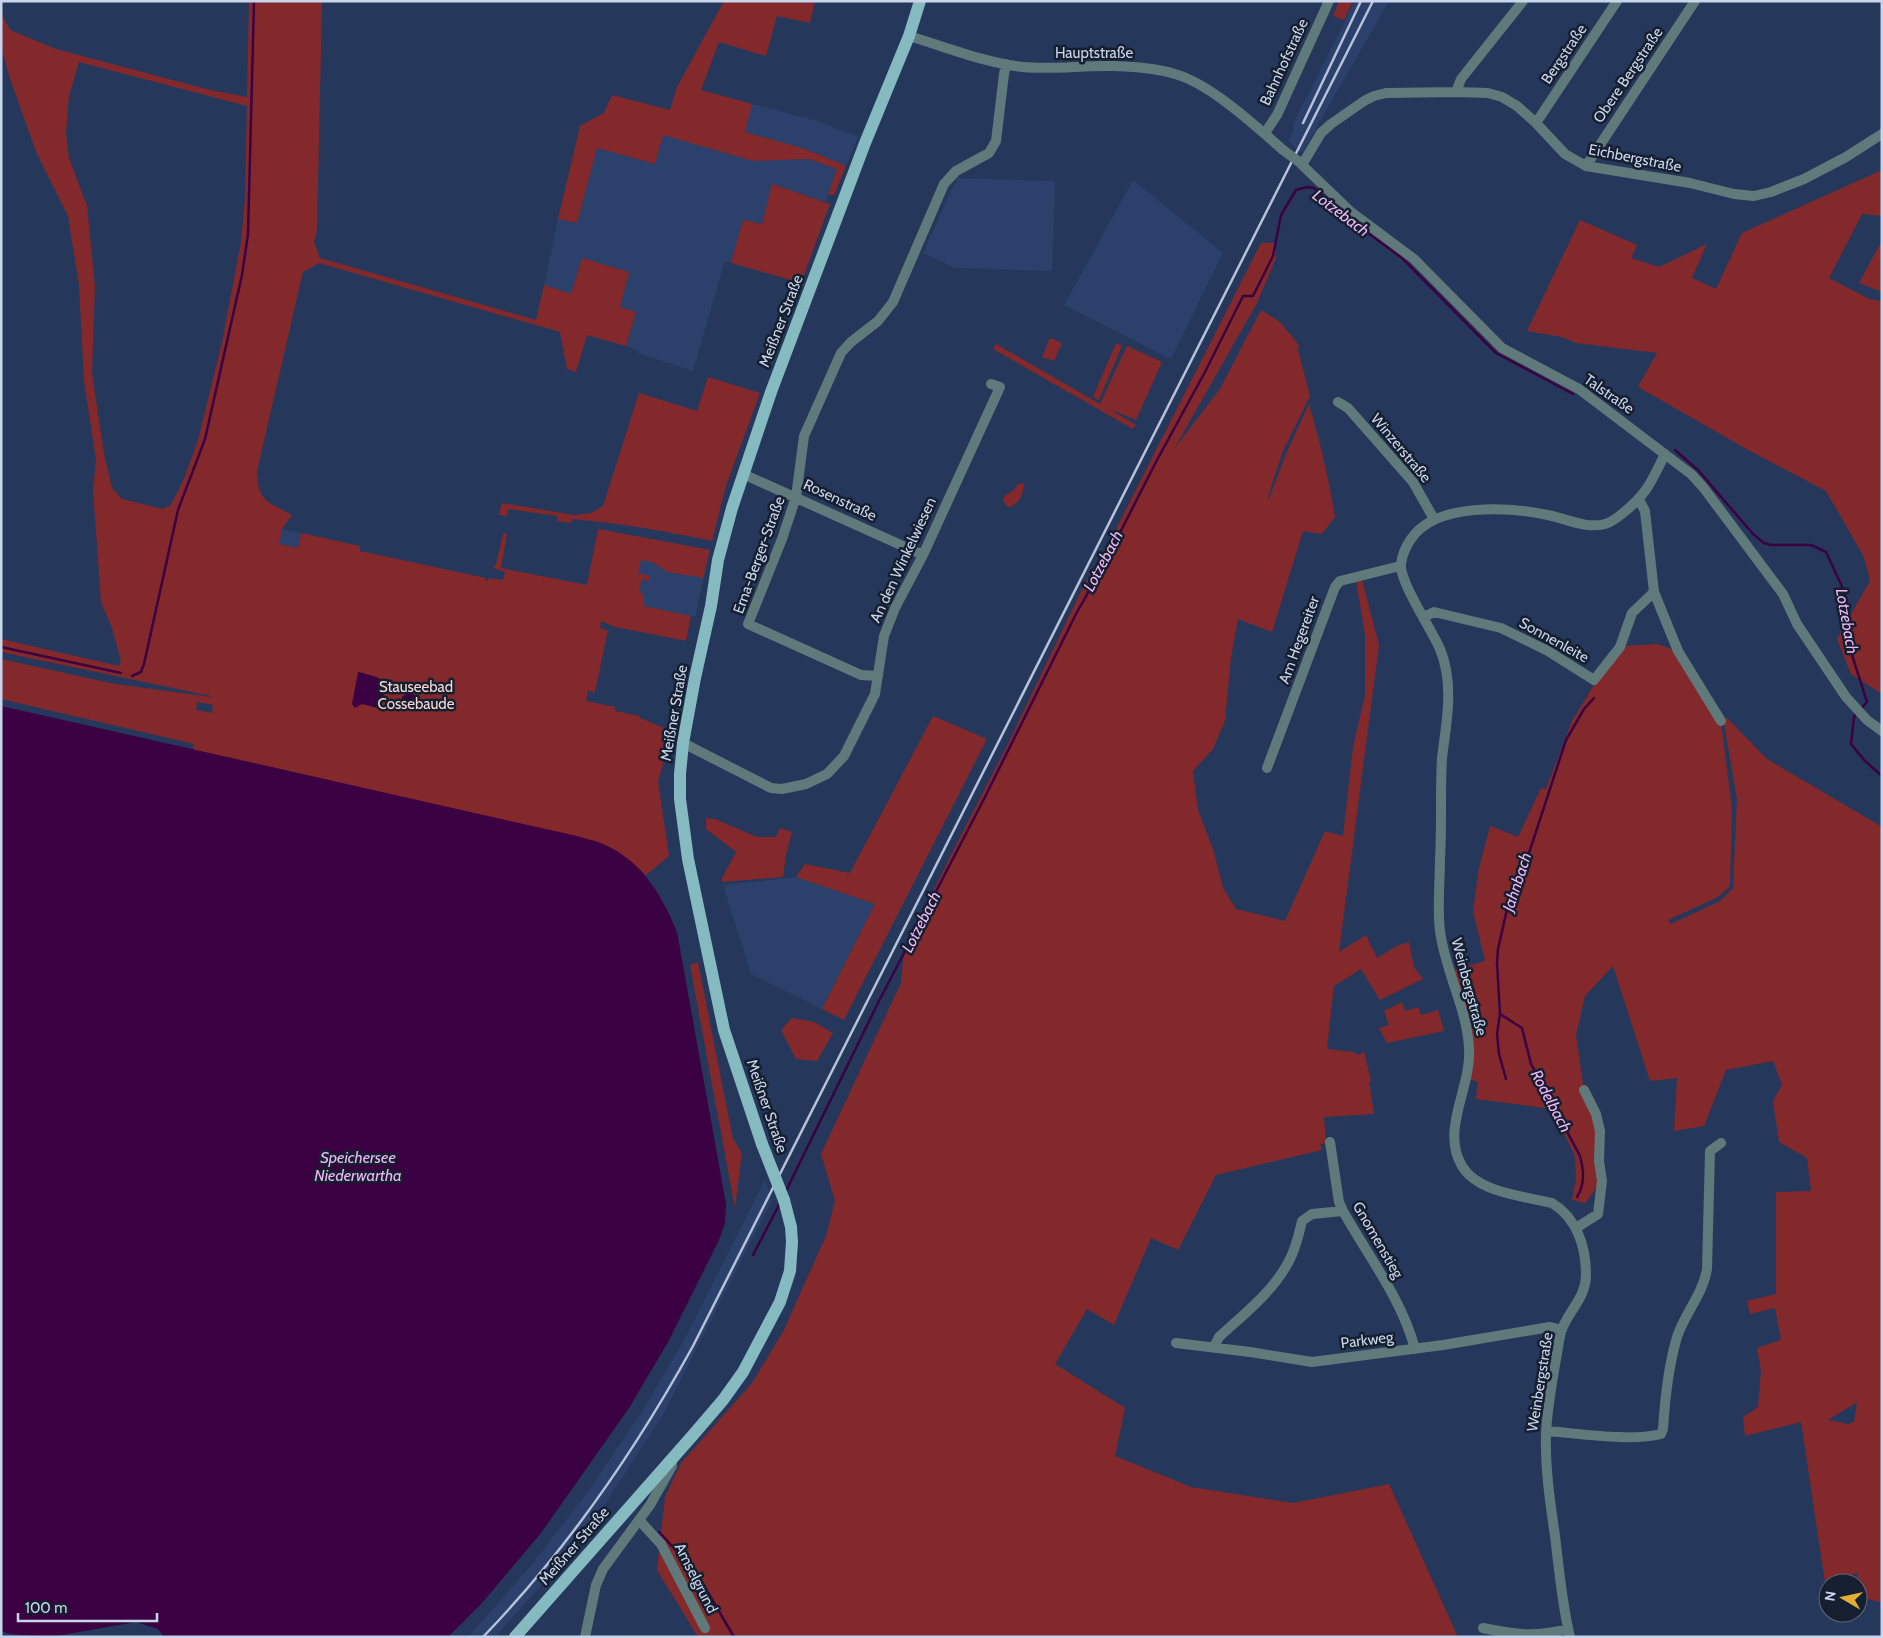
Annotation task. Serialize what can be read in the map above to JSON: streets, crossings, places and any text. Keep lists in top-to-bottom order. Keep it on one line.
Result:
{"streets":{"main road":["Meißner Straße"],"street":["Hauptstraße","Bergstraße","Bahnhofstraße","Obere Bergstraße","Eichbergstraße","Talstraße","Winzerstraße","Rosenstraße","Erna-Berger-Straße","An den Winkelwiesen","Am Hegereiter","Sonnenleite","Weinbergstraße","Gnomenstieg","Parkweg","Amselgrund"]},"crossings":[["Hauptstraße","Bahnhofstraße"],["Hauptstraße","Meißner Straße"],["Hauptstraße","Talstraße"],["Hauptstraße","Erna-Berger-Straße"],["Bergstraße","Eichbergstraße"],["Bahnhofstraße","Talstraße"],["Obere Bergstraße","Eichbergstraße"],["Eichbergstraße","Talstraße"],["Meißner Straße","Rosenstraße"],["Meißner Straße","An den Winkelwiesen"],["Rosenstraße","Erna-Berger-Straße"],["Rosenstraße","An den Winkelwiesen"],["Erna-Berger-Straße","An den Winkelwiesen"],["Am Hegereiter","Weinbergstraße"],["Sonnenleite","Weinbergstraße"],["Weinbergstraße","Parkweg"],["Gnomenstieg","Parkweg"]],"water":["Lotzebach","Jahnbach","Rodelbach","Speichersee Niederwartha"],"parks":["Stauseebad Cossebaude"],"scale_bar":"100 m","north":"left"}
